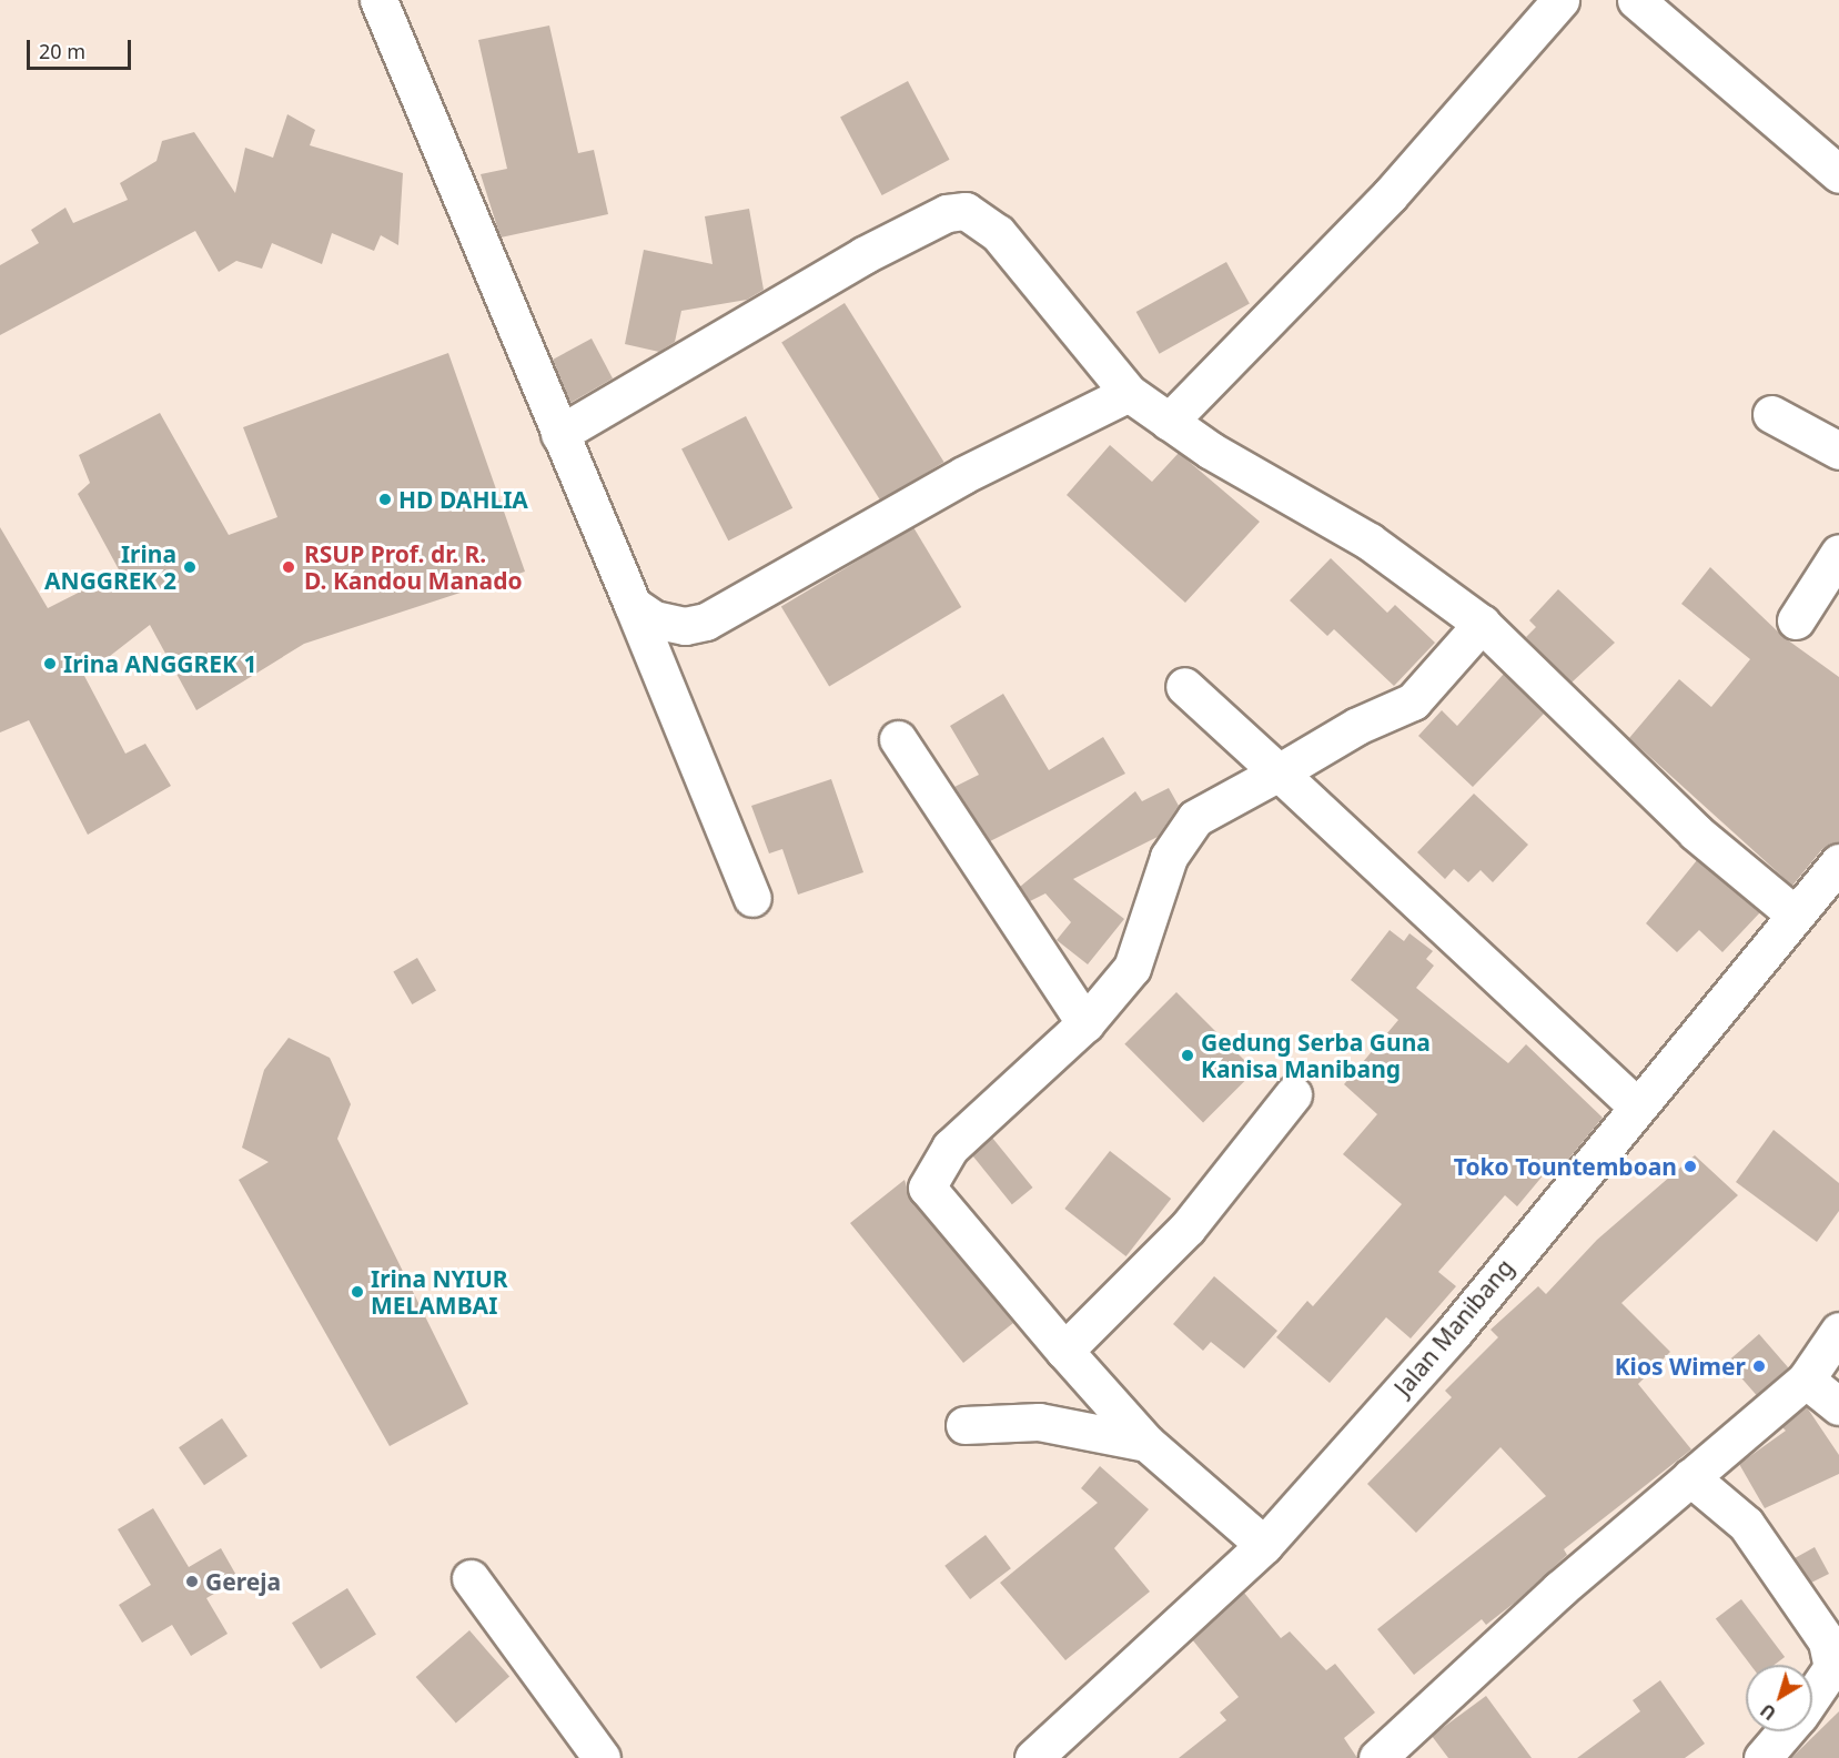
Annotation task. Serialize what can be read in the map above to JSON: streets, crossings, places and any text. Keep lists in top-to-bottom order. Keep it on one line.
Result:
{"streets":{"street":["Jalan Manibang"]},"places":["HD DAHLIA","Irina ANGGREK 2","RSUP Prof. dr. R. D. Kandou Manado","Irina ANGGREK 1","Gedung Serba Guna Kanisa Manibang","Toko Tountemboan","Irina NYIUR MELAMBAI","Kios Wimer","Gereja"],"scale_bar":"20 m","north":"bottom left"}
